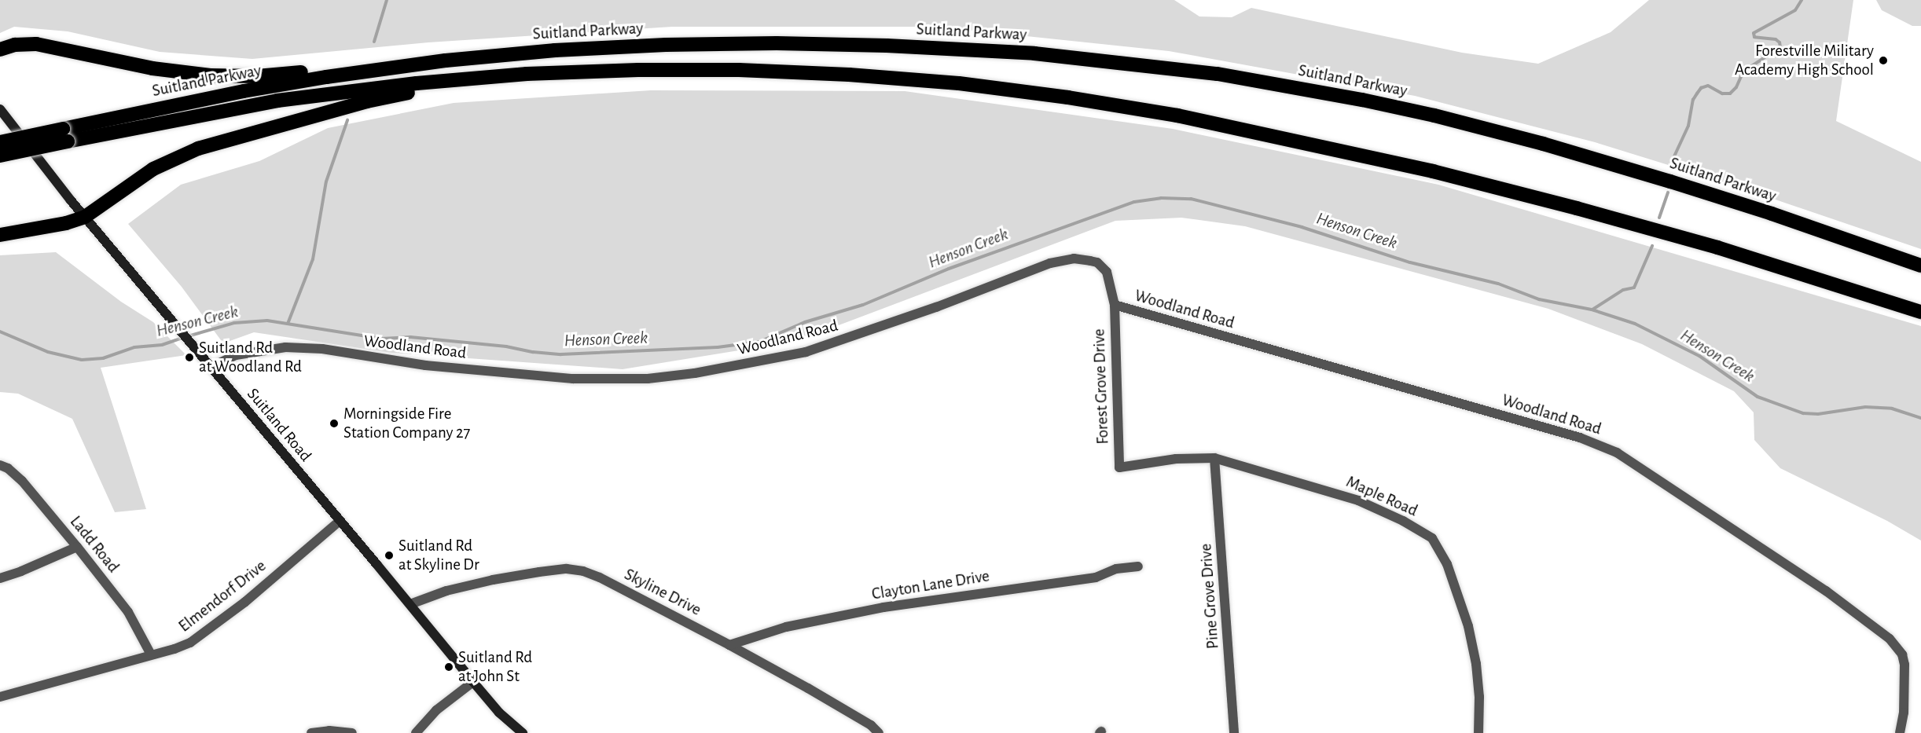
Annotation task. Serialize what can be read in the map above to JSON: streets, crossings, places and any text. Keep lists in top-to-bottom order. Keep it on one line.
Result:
{"streets":{"highway":["Suitland Parkway"],"main road":["Suitland Road"],"street":["Woodland Road","Forest Grove Drive","Maple Road","Ladd Road","Clayton Lane Drive","Skyline Drive","Elmendorf Drive","Pine Grove Drive"]},"crossings":[["Woodland Road","Forest Grove Drive"],["Woodland Road","Suitland Road"],["Forest Grove Drive","Maple Road"],["Suitland Road","Skyline Drive"],["Suitland Road","Elmendorf Drive"],["Maple Road","Pine Grove Drive"],["Ladd Road","Elmendorf Drive"],["Clayton Lane Drive","Skyline Drive"]],"water":["Henson Creek"],"places":["Forestville Military Academy High School","Suitland Rd at Woodland Rd","Morningside Fire Station Company 27","Suitland Rd at Skyline Dr","Suitland Rd at John St"]}
